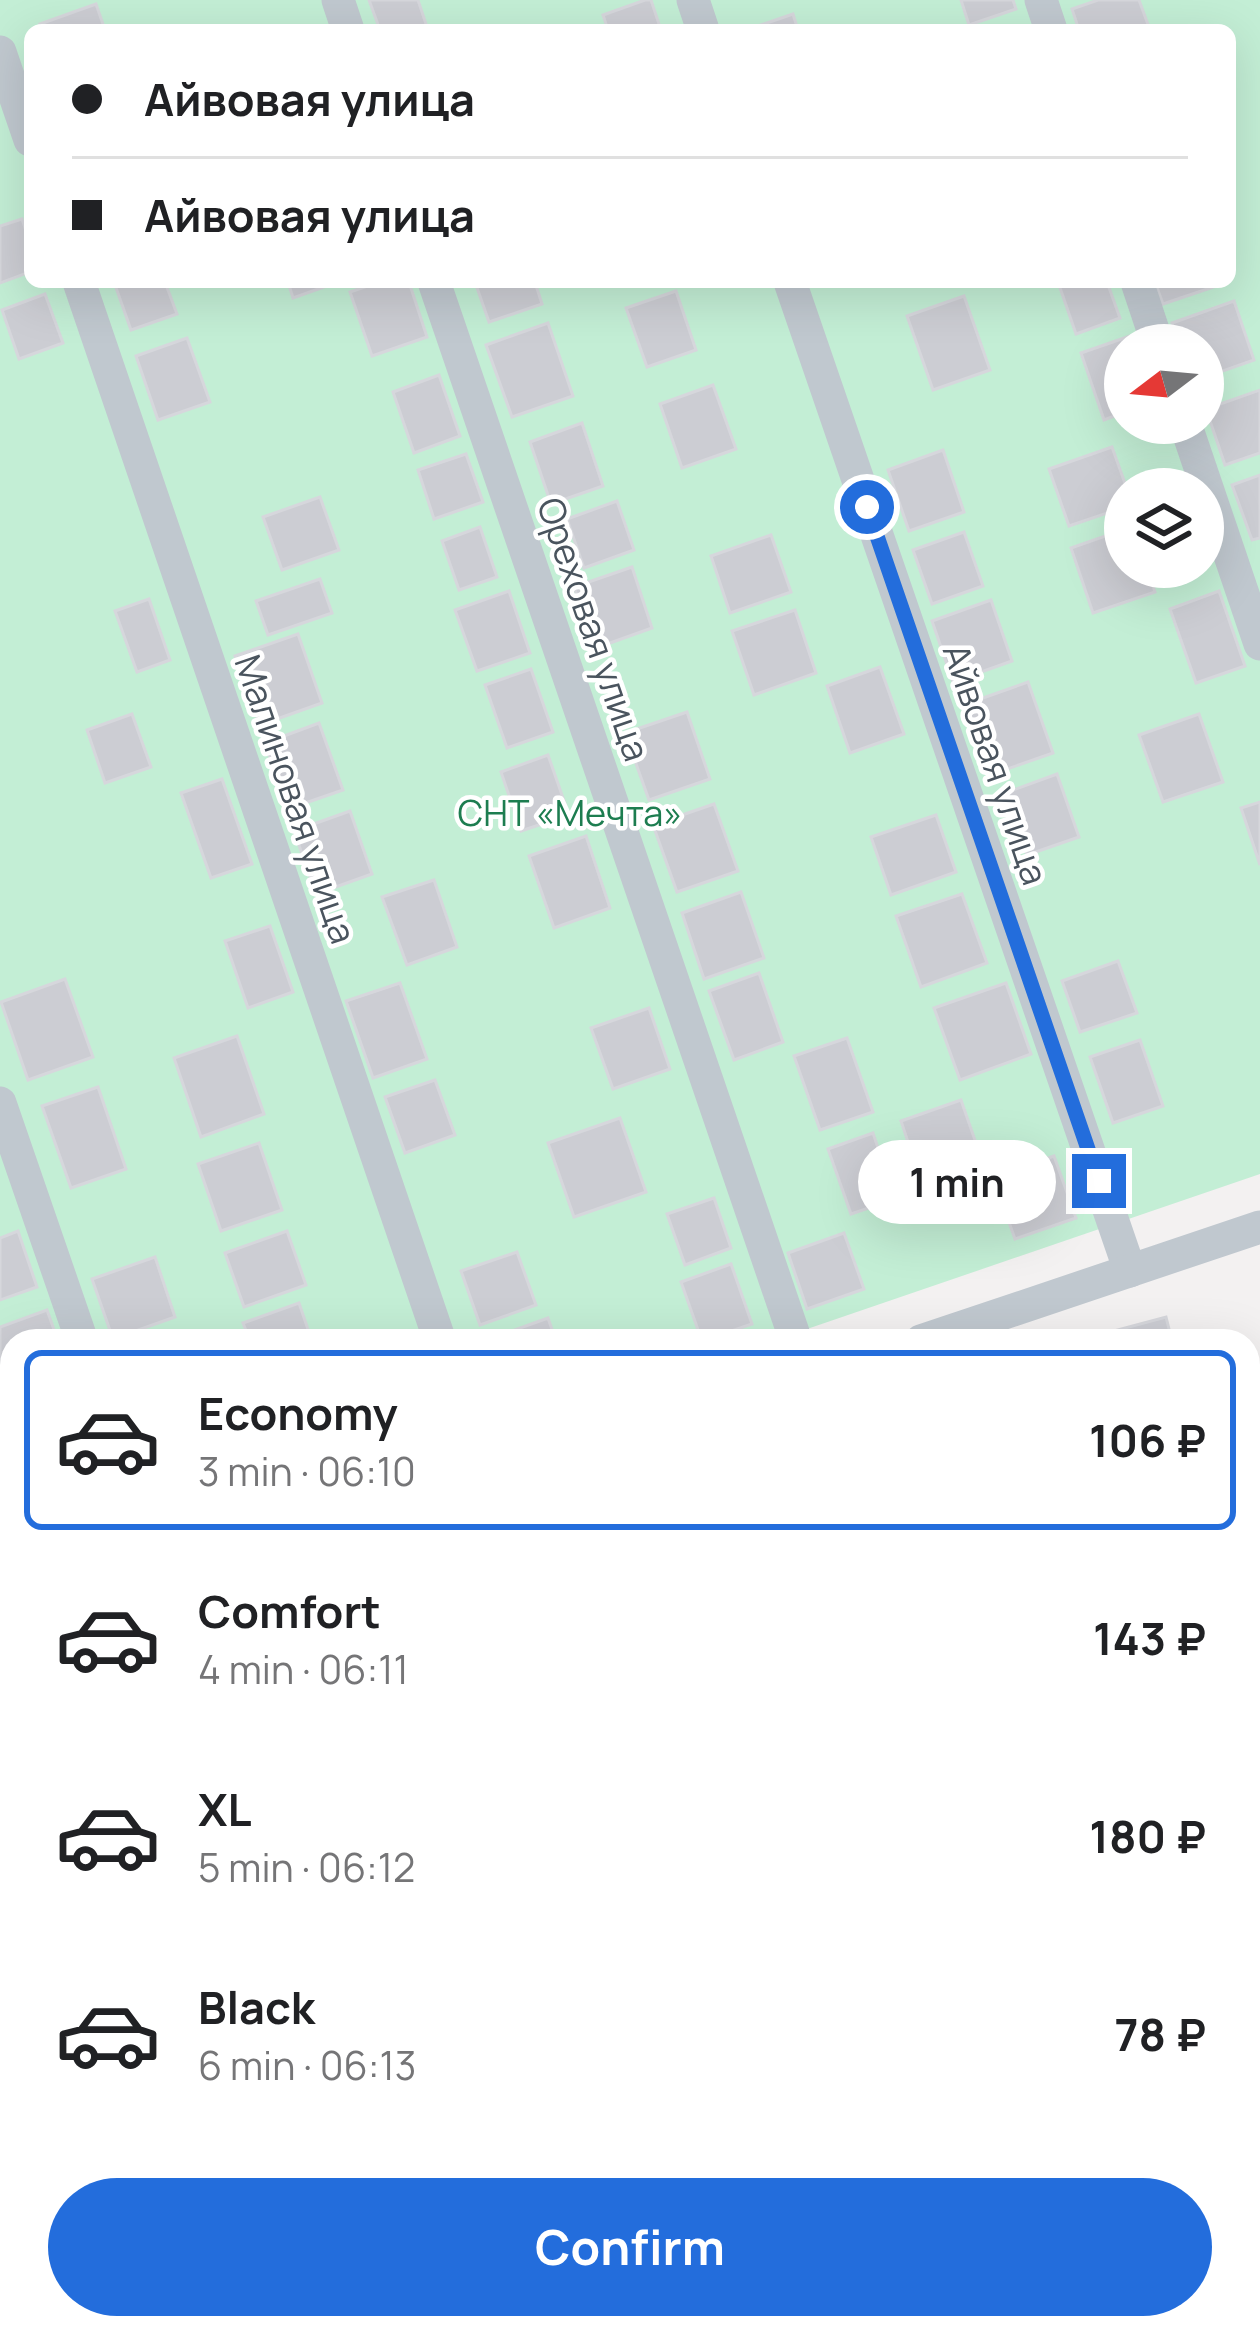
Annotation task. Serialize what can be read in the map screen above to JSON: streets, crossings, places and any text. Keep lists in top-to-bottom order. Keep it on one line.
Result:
{"streets":{"street":["Ореховая улица","Айвовая улица","Малиновая улица"]},"parks":["СНТ «Мечта»"],"north":"left","page":{"banner":["Айвовая улица","Айвовая улица"],"bubble":"1 min","list":[{"name":"Economy","note":"3 min · 06:10","value":"106 ₽"},{"name":"Comfort","note":"4 min · 06:11","value":"143 ₽"},{"name":"XL","note":"5 min · 06:12","value":"180 ₽"},{"name":"Black","note":"6 min · 06:13","value":"78 ₽"}],"buttons":"Confirm"}}
